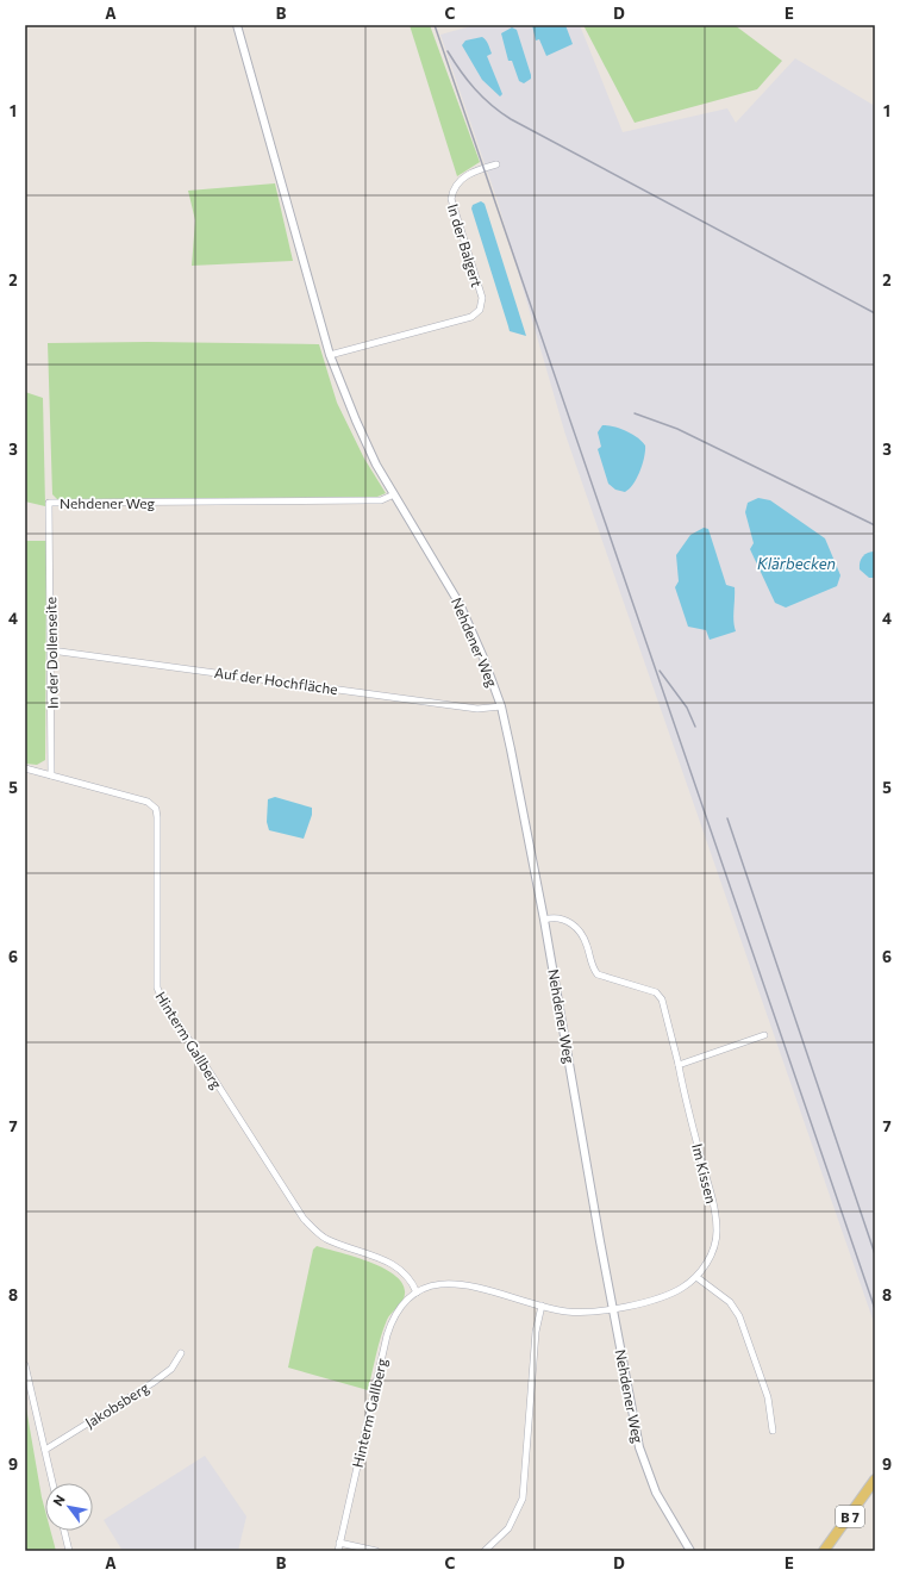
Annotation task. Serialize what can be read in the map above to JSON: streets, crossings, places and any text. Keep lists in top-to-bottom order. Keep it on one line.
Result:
{"streets":{"main road":["B 7"],"street":["In der Balgert","Nehdener Weg","In der Dollenseite","Auf der Hochfläche","Hinterm Gallberg","Im Kissen","Jakobsberg"]},"crossings":[["In der Balgert","Nehdener Weg"],["Nehdener Weg","In der Dollenseite"],["Nehdener Weg","Auf der Hochfläche"],["Nehdener Weg","Hinterm Gallberg"],["Nehdener Weg","Im Kissen"],["In der Dollenseite","Auf der Hochfläche"],["In der Dollenseite","Hinterm Gallberg"],["Hinterm Gallberg","Im Kissen"]],"water":["Klärbecken"],"north":"top left","grid":{"columns":["A","B","C","D","E"],"rows":["1","2","3","4","5","6","7","8","9"]}}
